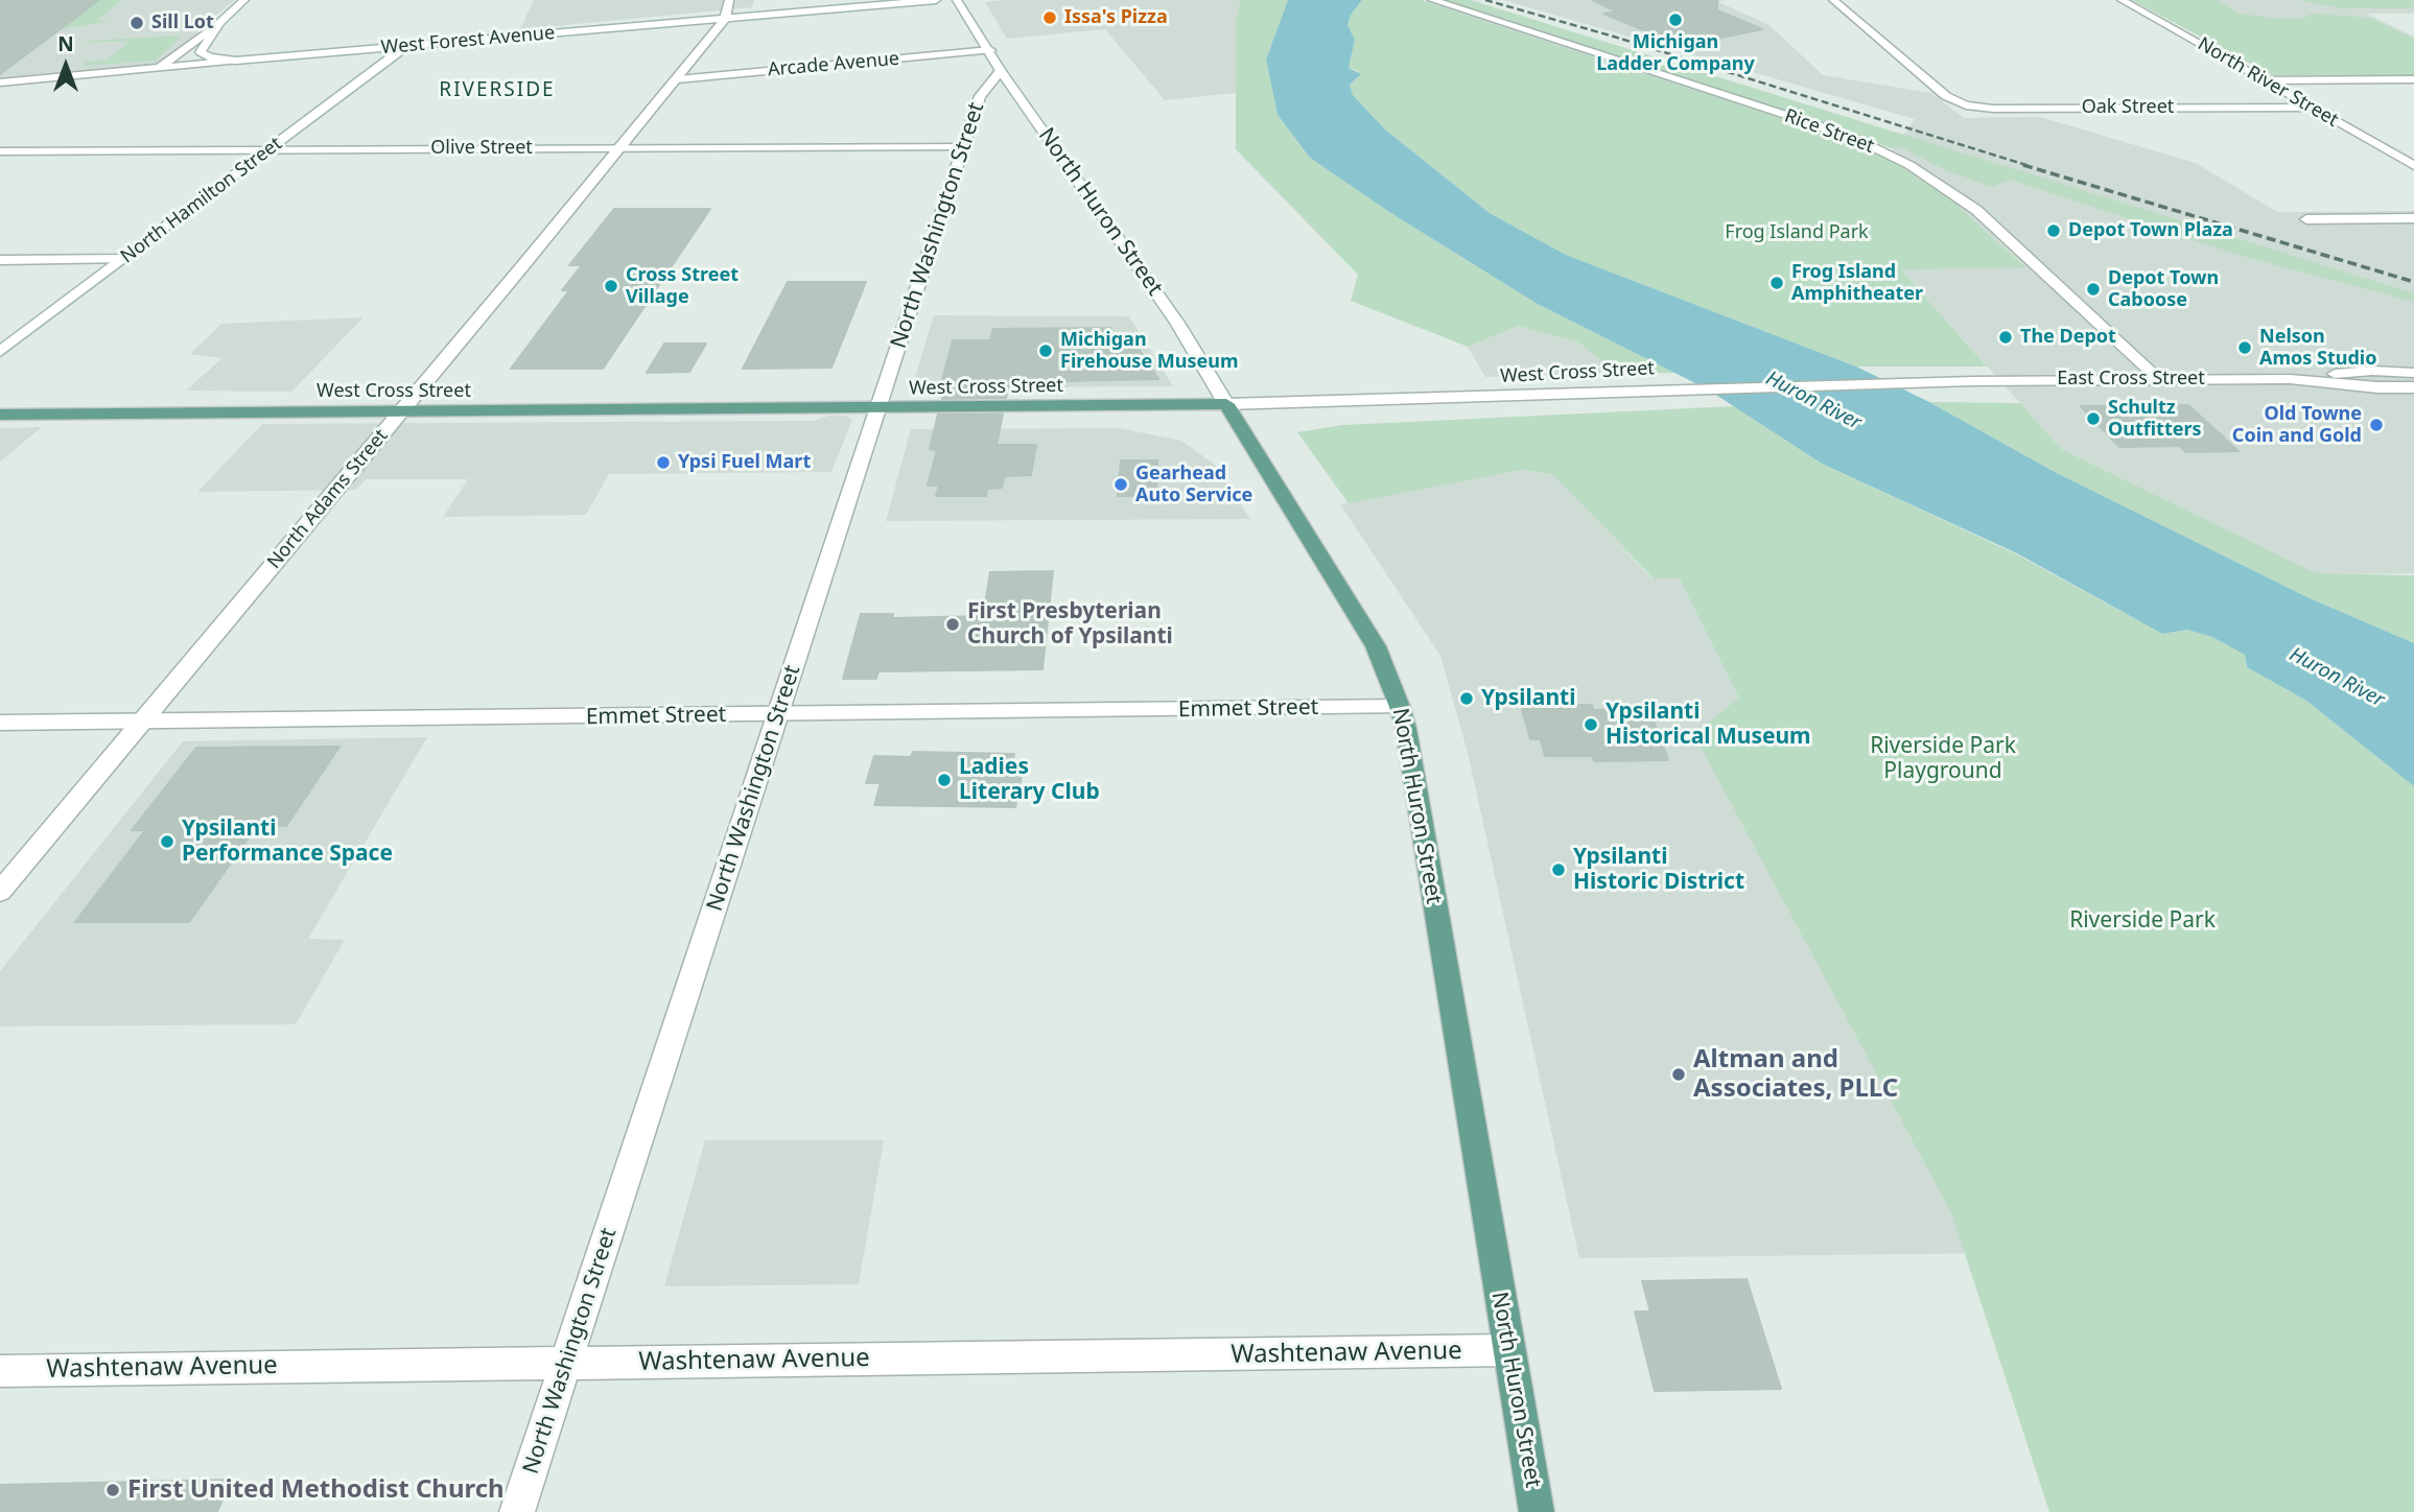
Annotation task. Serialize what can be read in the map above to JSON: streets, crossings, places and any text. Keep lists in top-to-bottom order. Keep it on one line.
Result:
{"streets":{"main road":["North Huron Street","West Cross Street"],"street":["West Forest Avenue","Arcade Avenue","North River Street","Oak Street","Rice Street","Olive Street","North Hamilton Street","North Washington Street","East Cross Street","North Adams Street","Emmet Street","Washtenaw Avenue"]},"crossings":[["West Forest Avenue","North Hamilton Street"],["West Forest Avenue","North Adams Street"],["Arcade Avenue","North Huron Street"],["Arcade Avenue","North Adams Street"],["North River Street","Oak Street"],["Rice Street","East Cross Street"],["Olive Street","North Hamilton Street"],["Olive Street","North Washington Street"],["Olive Street","North Adams Street"],["North Huron Street","North Washington Street"],["North Huron Street","West Cross Street"],["North Huron Street","Emmet Street"],["North Huron Street","Washtenaw Avenue"],["North Washington Street","West Cross Street"],["North Washington Street","Emmet Street"],["North Washington Street","Washtenaw Avenue"],["West Cross Street","East Cross Street"],["West Cross Street","North Adams Street"],["North Adams Street","Emmet Street"]],"districts":["RIVERSIDE"],"water":["Huron River"],"parks":["Frog Island Park","Riverside Park Playground","Riverside Park"],"places":["Issa's Pizza","Michigan Ladder Company","Sill Lot","Depot Town Plaza","Frog Island Amphitheater","Cross Street Village","Depot Town Caboose","The Depot","Nelson Amos Studio","Michigan Firehouse Museum","Schultz Outfitters","Old Towne Coin and Gold","Ypsi Fuel Mart","Gearhead Auto Service","First Presbyterian Church of Ypsilanti","Ypsilanti","Ypsilanti Historical Museum","Ladies Literary Club","Ypsilanti Performance Space","Ypsilanti Historic District","Altman and Associates, PLLC","First United Methodist Church"],"north":"top"}
